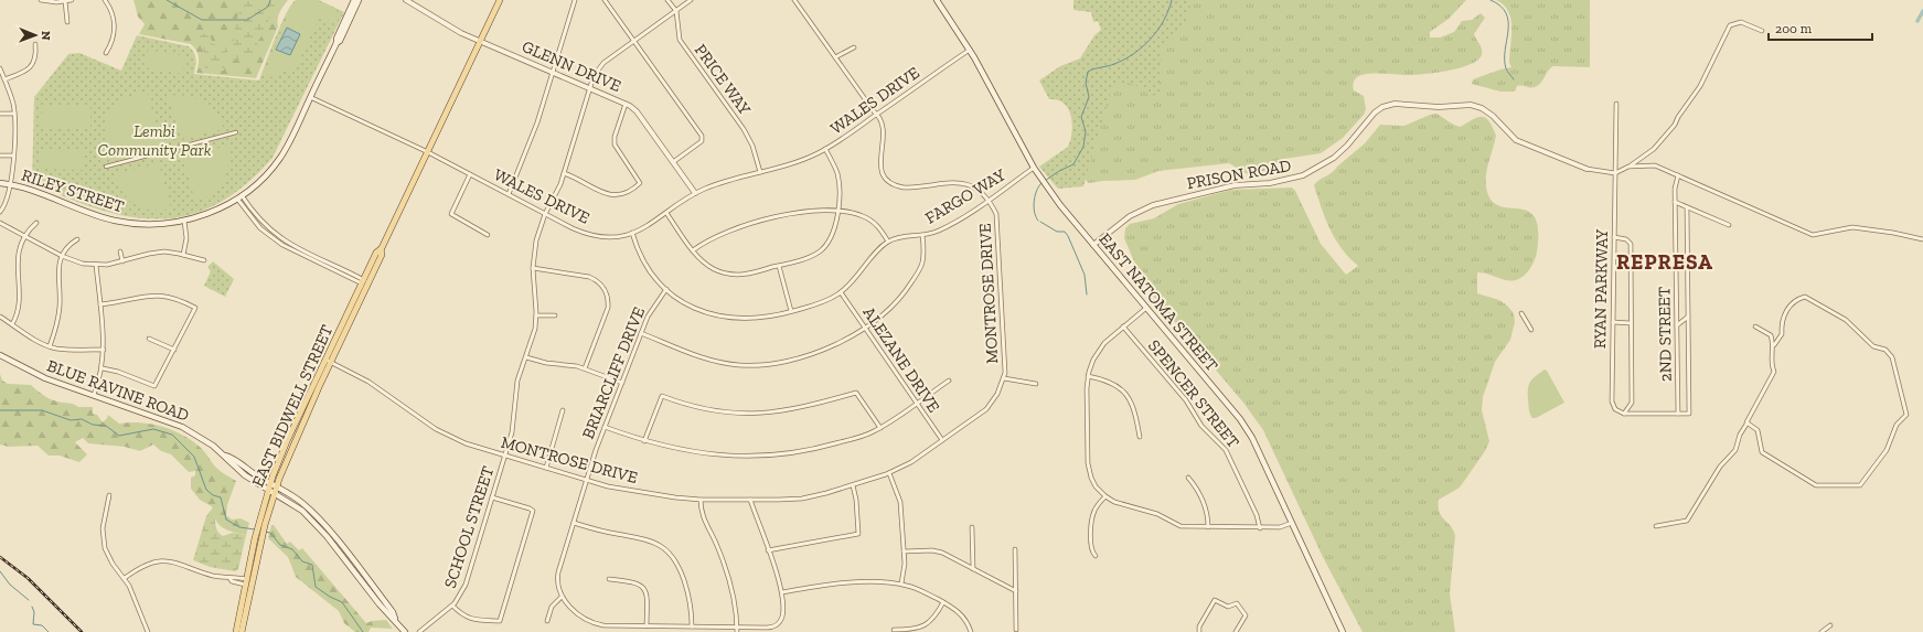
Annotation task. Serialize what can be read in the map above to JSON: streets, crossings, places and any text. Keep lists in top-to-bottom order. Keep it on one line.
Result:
{"streets":{"main road":["RILEY STREET","EAST NATOMA STREET","BLUE RAVINE ROAD","EAST BIDWELL STREET"],"street":["GLENN DRIVE","PRICE WAY","WALES DRIVE","PRISON ROAD","FARGO WAY","RYAN PARKWAY","MONTROSE DRIVE","2ND STREET","ALEZANE DRIVE","BRIARCLIFF DRIVE","SPENCER STREET","SCHOOL STREET"]},"crossings":[["GLENN DRIVE","WALES DRIVE"],["GLENN DRIVE","EAST BIDWELL STREET"],["GLENN DRIVE","SCHOOL STREET"],["PRICE WAY","WALES DRIVE"],["PRICE WAY","SCHOOL STREET"],["WALES DRIVE","RILEY STREET"],["WALES DRIVE","FARGO WAY"],["WALES DRIVE","EAST NATOMA STREET"],["WALES DRIVE","EAST BIDWELL STREET"],["WALES DRIVE","SCHOOL STREET"],["PRISON ROAD","RYAN PARKWAY"],["PRISON ROAD","EAST NATOMA STREET"],["FARGO WAY","MONTROSE DRIVE"],["FARGO WAY","EAST NATOMA STREET"],["FARGO WAY","ALEZANE DRIVE"],["FARGO WAY","BRIARCLIFF DRIVE"],["MONTROSE DRIVE","ALEZANE DRIVE"],["MONTROSE DRIVE","BRIARCLIFF DRIVE"],["MONTROSE DRIVE","EAST BIDWELL STREET"],["MONTROSE DRIVE","SCHOOL STREET"],["BLUE RAVINE ROAD","EAST BIDWELL STREET"]],"districts":["REPRESA"],"parks":["Lembi Community Park"],"scale_bar":"200 m","north":"right"}
